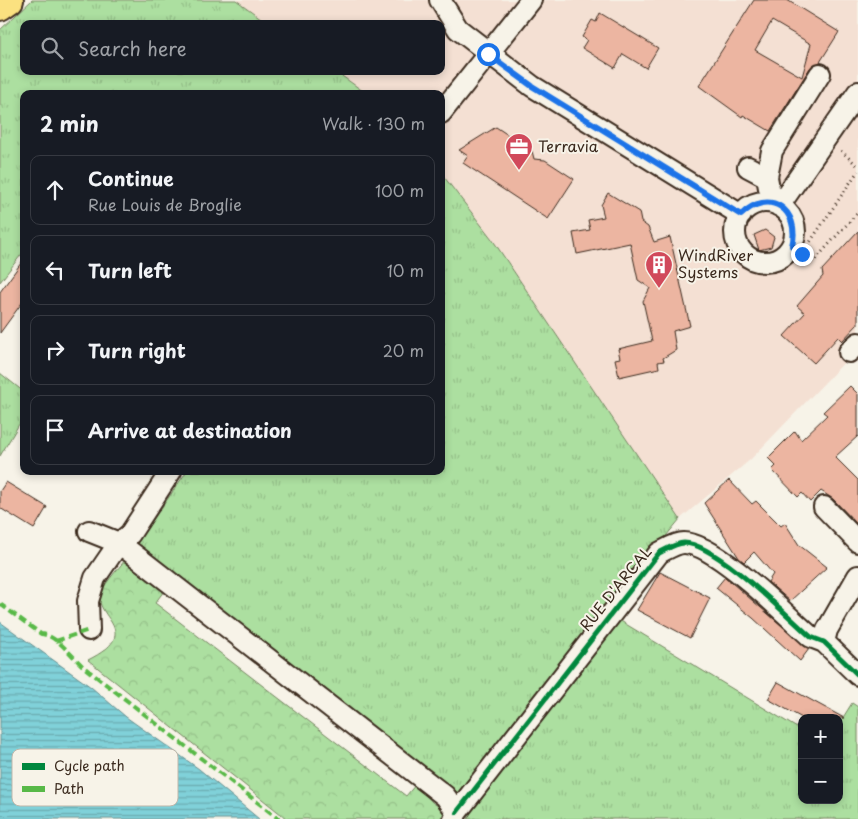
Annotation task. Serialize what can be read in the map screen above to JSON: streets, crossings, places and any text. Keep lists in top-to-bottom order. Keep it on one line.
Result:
{"streets":{"street":["RUE D'ARCAL"]},"places":{"office":["Terravia"],"building":["WindRiver Systems"]},"legend":["Cycle path","Path"],"page":{"search":"Search here","heading":["2 min","Walk · 130 m"],"list":[["Continue","Rue Louis de Broglie","100 m"],["Turn left","10 m"],["Turn right","20 m"],"Arrive at destination"],"map_buttons":["+","−"]}}
